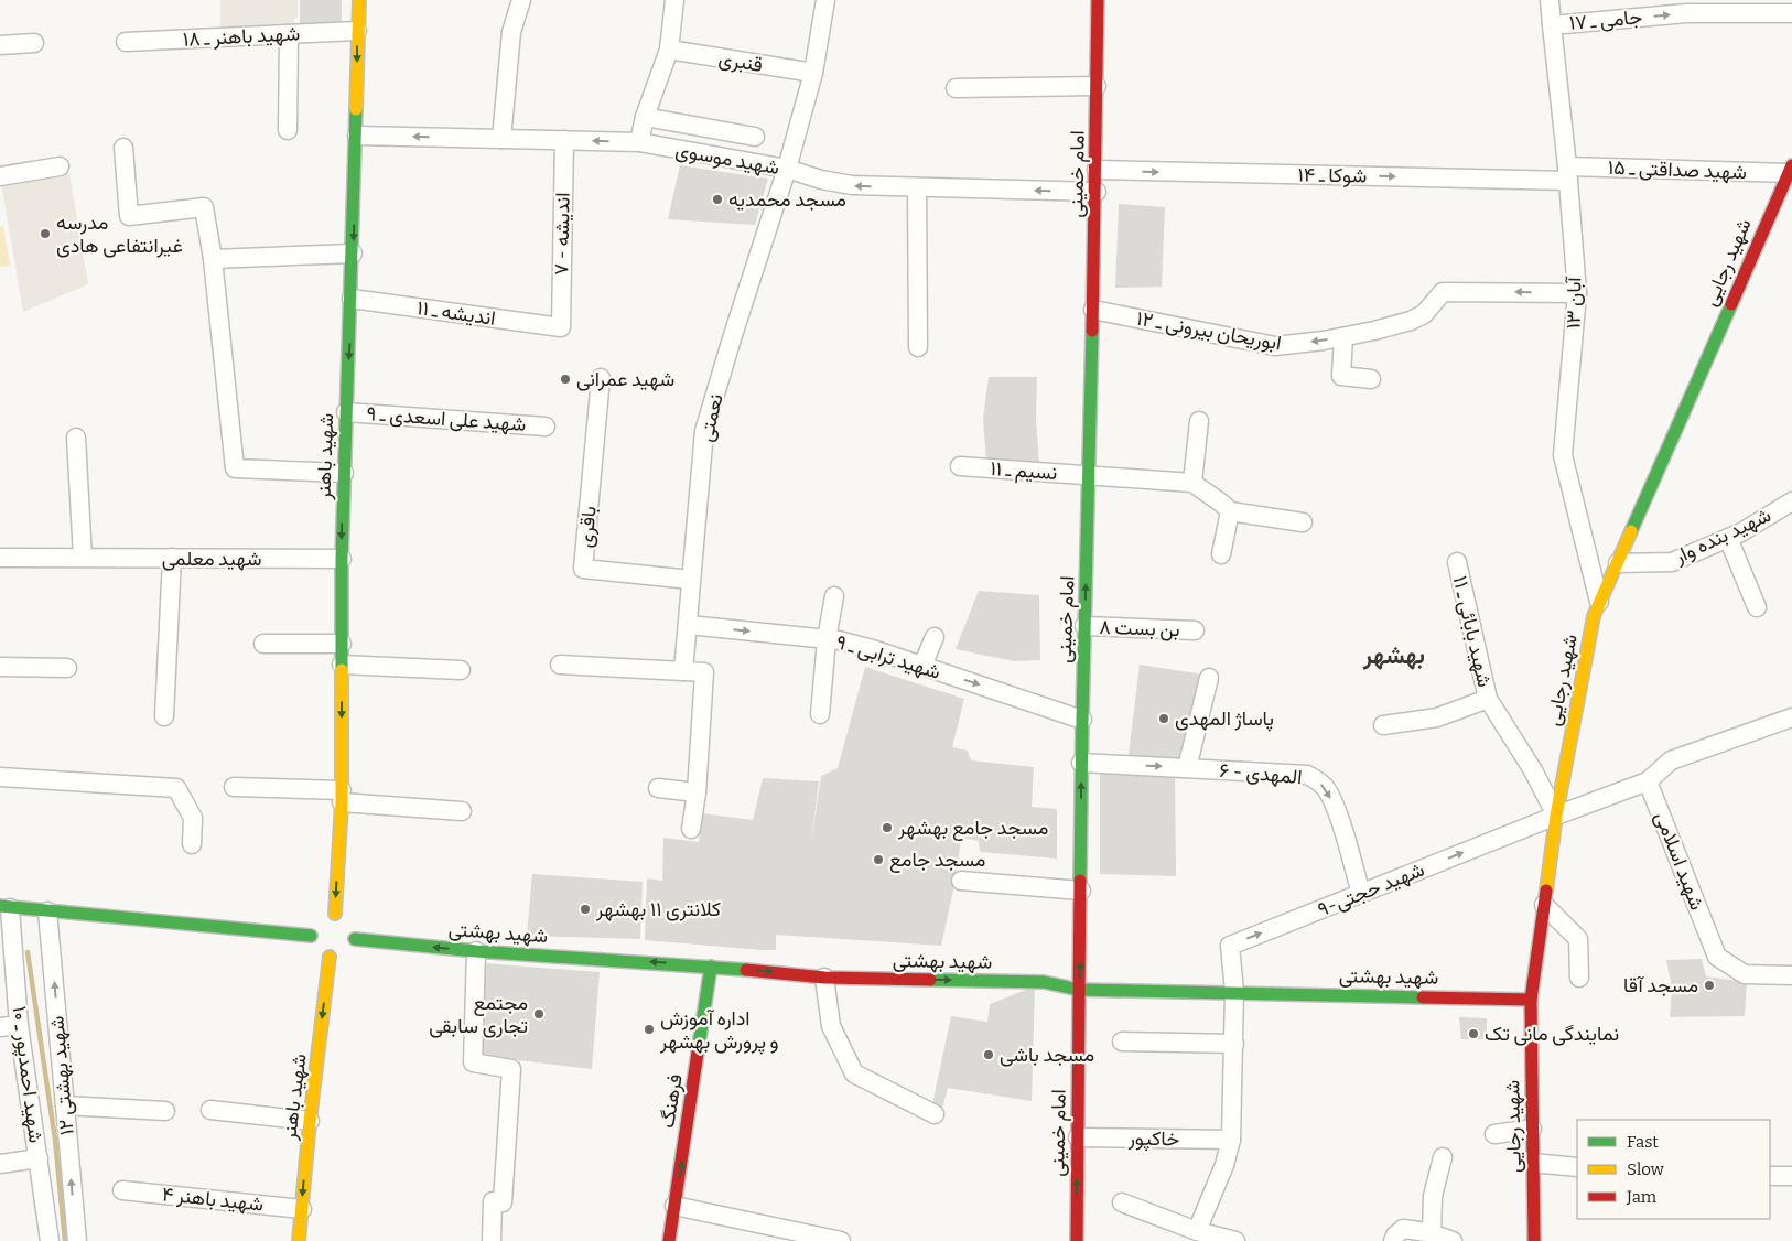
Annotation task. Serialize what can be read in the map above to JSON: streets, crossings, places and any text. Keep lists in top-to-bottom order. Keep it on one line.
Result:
{"streets":{"street":["جامی ـ ۱۷","شهید باهنر ـ ۱۸","قنبری","شهید موسوی","شهید صداقتی ـ ۱۵","امام خمینی","شوکا ـ ۱۴","اندیشه - ۷","شهید رجایی","۱۳ آبان","اندیشه ـ ۱۱","ابوریحان بیرونی ـ ۱۲","نعمتی","شهید علی اسعدی ـ ۹","شهید باهنر","نسیم ـ ۱۱","باقری","شهید بنده وار","شهید معلمی","بن بست ۸","شهید بابائی ـ ۱۱","شهید ترابی ـ ۹","المهدی - ۶","شهید اسلامی","شهید حجتی-۹","شهید بهشتی","شهید احمدپور ـ ۱۰","شهید بهشتی ۱۲","فرهنگ","خاکپور","شهید باهنر ۴"]},"crossings":[["جامی ـ ۱۷","۱۳ آبان"],["شهید باهنر ـ ۱۸","شهید باهنر"],["قنبری","نعمتی"],["شهید موسوی","امام خمینی"],["شهید موسوی","اندیشه - ۷"],["شهید موسوی","نعمتی"],["شهید موسوی","شهید باهنر"],["شهید صداقتی ـ ۱۵","شوکا ـ ۱۴"],["شهید صداقتی ـ ۱۵","شهید رجایی"],["شهید صداقتی ـ ۱۵","۱۳ آبان"],["امام خمینی","شوکا ـ ۱۴"],["امام خمینی","ابوریحان بیرونی ـ ۱۲"],["امام خمینی","نسیم ـ ۱۱"],["امام خمینی","بن بست ۸"],["امام خمینی","شهید ترابی ـ ۹"],["امام خمینی","المهدی - ۶"],["امام خمینی","شهید بهشتی"],["امام خمینی","خاکپور"],["شوکا ـ ۱۴","۱۳ آبان"],["اندیشه - ۷","اندیشه ـ ۱۱"],["شهید رجایی","۱۳ آبان"],["شهید رجایی","شهید بنده وار"],["شهید رجایی","شهید بابائی ـ ۱۱"],["شهید رجایی","شهید حجتی-۹"],["شهید رجایی","شهید بهشتی"],["۱۳ آبان","ابوریحان بیرونی ـ ۱۲"],["اندیشه ـ ۱۱","شهید باهنر"],["نعمتی","باقری"],["نعمتی","شهید ترابی ـ ۹"],["شهید علی اسعدی ـ ۹","شهید باهنر"],["شهید باهنر","شهید معلمی"],["شهید باهنر","شهید بهشتی"],["شهید باهنر","شهید باهنر ۴"],["شهید بابائی ـ ۱۱","شهید حجتی-۹"],["المهدی - ۶","شهید حجتی-۹"],["شهید حجتی-۹","شهید بهشتی"],["شهید بهشتی","فرهنگ"]],"one_way":["جامی ـ ۱۷","شهید موسوی","امام خمینی","شوکا ـ ۱۴","ابوریحان بیرونی ـ ۱۲","شهید باهنر","شهید ترابی ـ ۹","المهدی - ۶","شهید حجتی-۹","شهید بهشتی ۱۲","فرهنگ"],"districts":["بهشهر"],"places":["مسجد محمدیه","مدرسه غیرانتفاعی هادی","شهید عمرانی","پاساژ المهدی","مسجد جامع بهشهر","مسجد جامع","کلانتری ۱۱ بهشهر","مسجد آقا","مجتمع تجاری سابقی","اداره آموزش و پرورش بهشهر","نمایندگی مانی تک","مسجد باشی"],"legend":["Fast","Slow","Jam"]}
